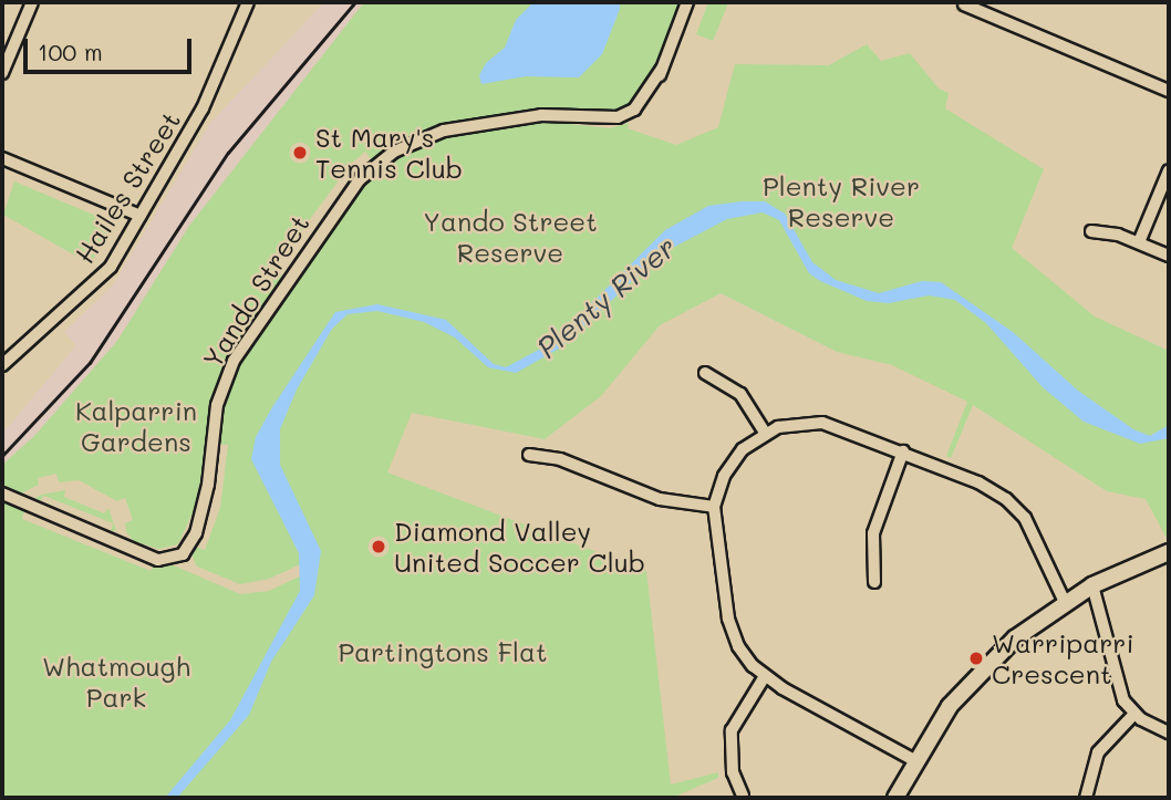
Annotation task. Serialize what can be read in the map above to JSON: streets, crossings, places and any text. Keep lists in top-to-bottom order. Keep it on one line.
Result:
{"streets":{"street":["Hailes Street","Yando Street"]},"water":["Plenty River"],"parks":["Plenty River Reserve","Yando Street Reserve","Kalparrin Gardens","Partingtons Flat","Whatmough Park"],"places":["St Mary's Tennis Club","Diamond Valley United Soccer Club","Warriparri Crescent"],"scale_bar":"100 m"}
